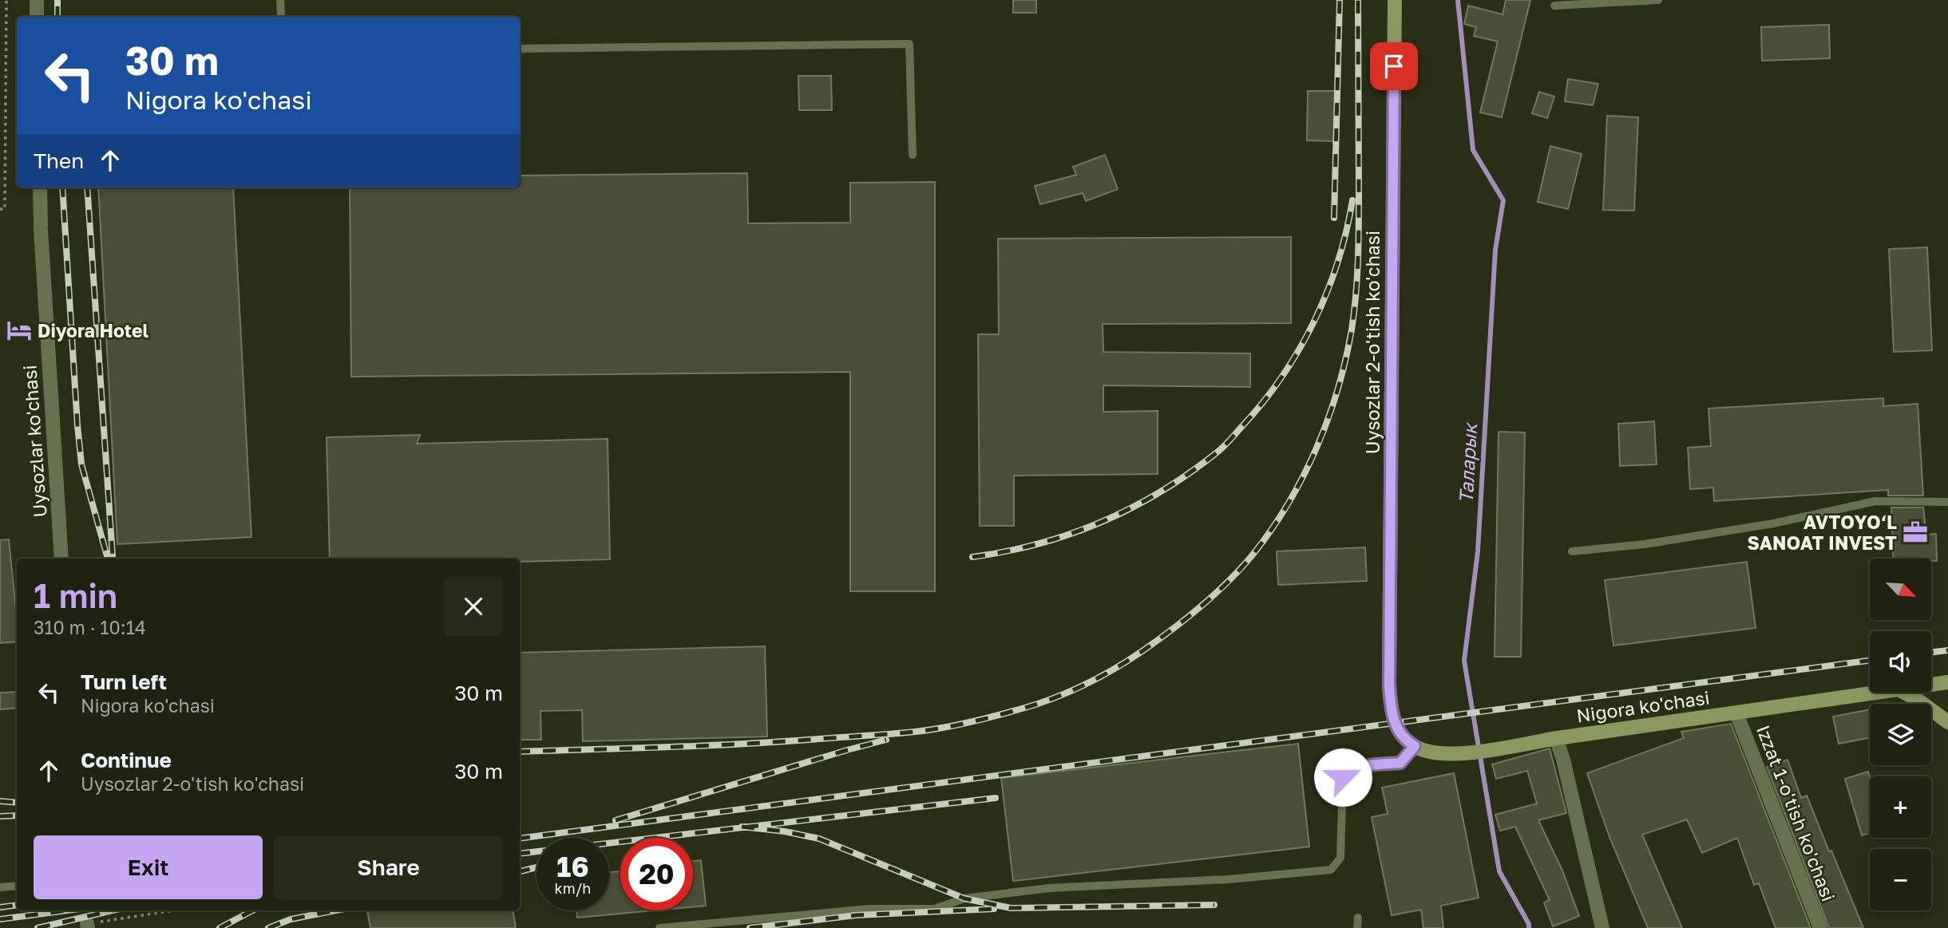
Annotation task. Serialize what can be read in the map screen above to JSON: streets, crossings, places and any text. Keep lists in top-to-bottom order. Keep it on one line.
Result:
{"streets":{"street":["Uysozlar 2-o'tish ko'chasi","Uysozlar ko'chasi","Nigora ko'chasi","Izzat 1-o'tish ko'chasi"]},"crossings":[["Uysozlar 2-o'tish ko'chasi","Nigora ko'chasi"],["Nigora ko'chasi","Izzat 1-o'tish ko'chasi"]],"water":["Таларык"],"places":{"hotel":["Diyora Hotel"],"office":["AVTOYO‘L SANOAT INVEST"]},"north":"bottom right","page":{"turn":["30 m","Nigora ko'chasi"],"then":"Then","map_buttons":["+","−"],"heading":["1 min","310 m · 10:14"],"list":[{"name":"Turn left","note":"Nigora ko'chasi","value":"30 m"},{"name":"Continue","note":"Uysozlar 2-o'tish ko'chasi","value":"30 m"}],"buttons":["Exit","Share"],"speed":"16 km/h","limit":"20"}}
